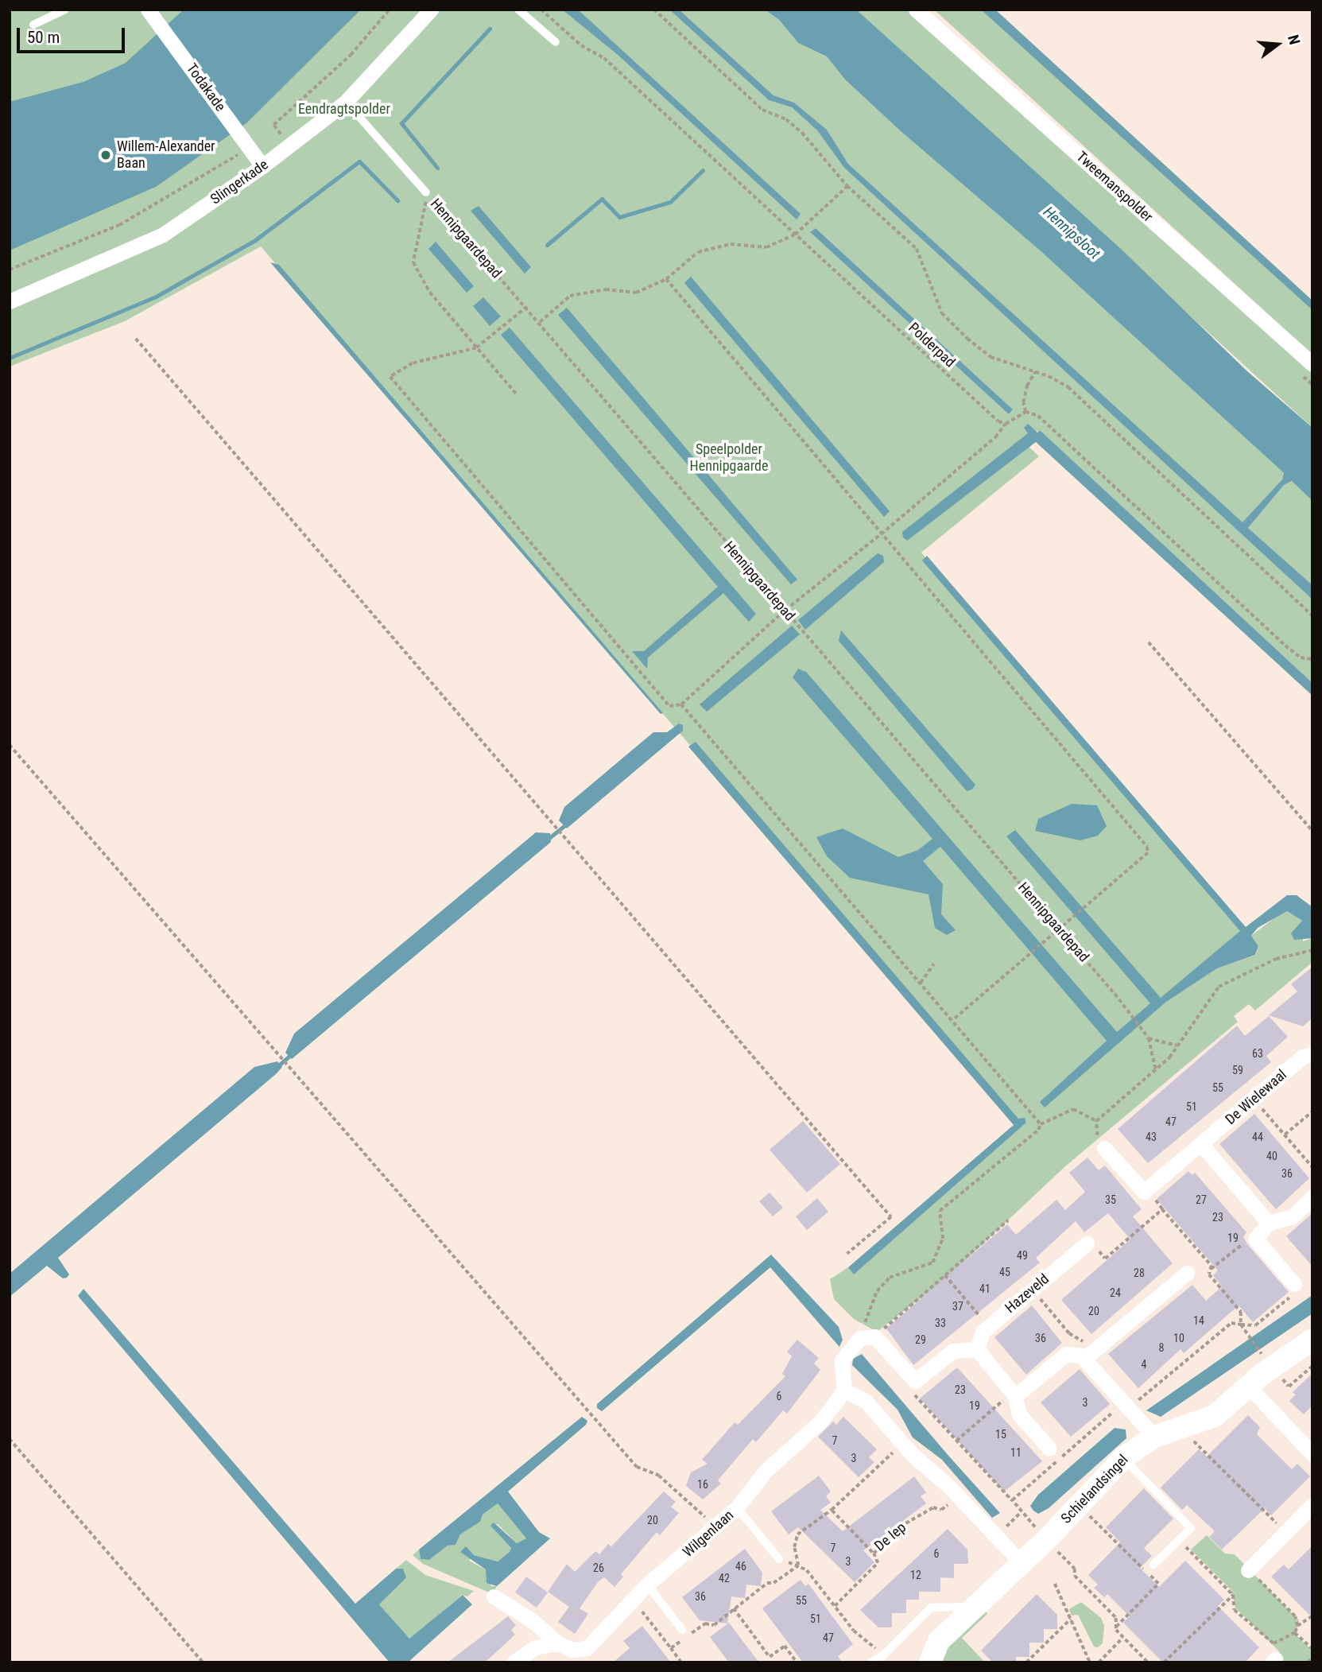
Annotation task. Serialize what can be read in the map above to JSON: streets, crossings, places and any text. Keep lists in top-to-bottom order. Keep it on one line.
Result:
{"streets":{"street":["Todakade","Slingerkade","Tweemanspolder","De Wielewaal","Hazeveld","Schielandsingel","Wilgenlaan"],"lane":["Hennipgaardepad"],"path":["Polderpad","De Iep"]},"crossings":[["Todakade","Slingerkade"],["Slingerkade","Hennipgaardepad"]],"water":["Hennipsloot"],"parks":["Eendragtspolder","Speelpolder Hennipgaarde"],"places":["Willem-Alexander Baan"],"house_numbers":["63","59","55","51","47","43","44","40","36","35","27","23","19","49","45","28","41","24","37","20","14","33","36","10","29","8","4","23","6","3","19","15","7","11","3","16","20","7","6","3","46","26","12","42","36","55","51","47"],"scale_bar":"50 m","north":"right"}
